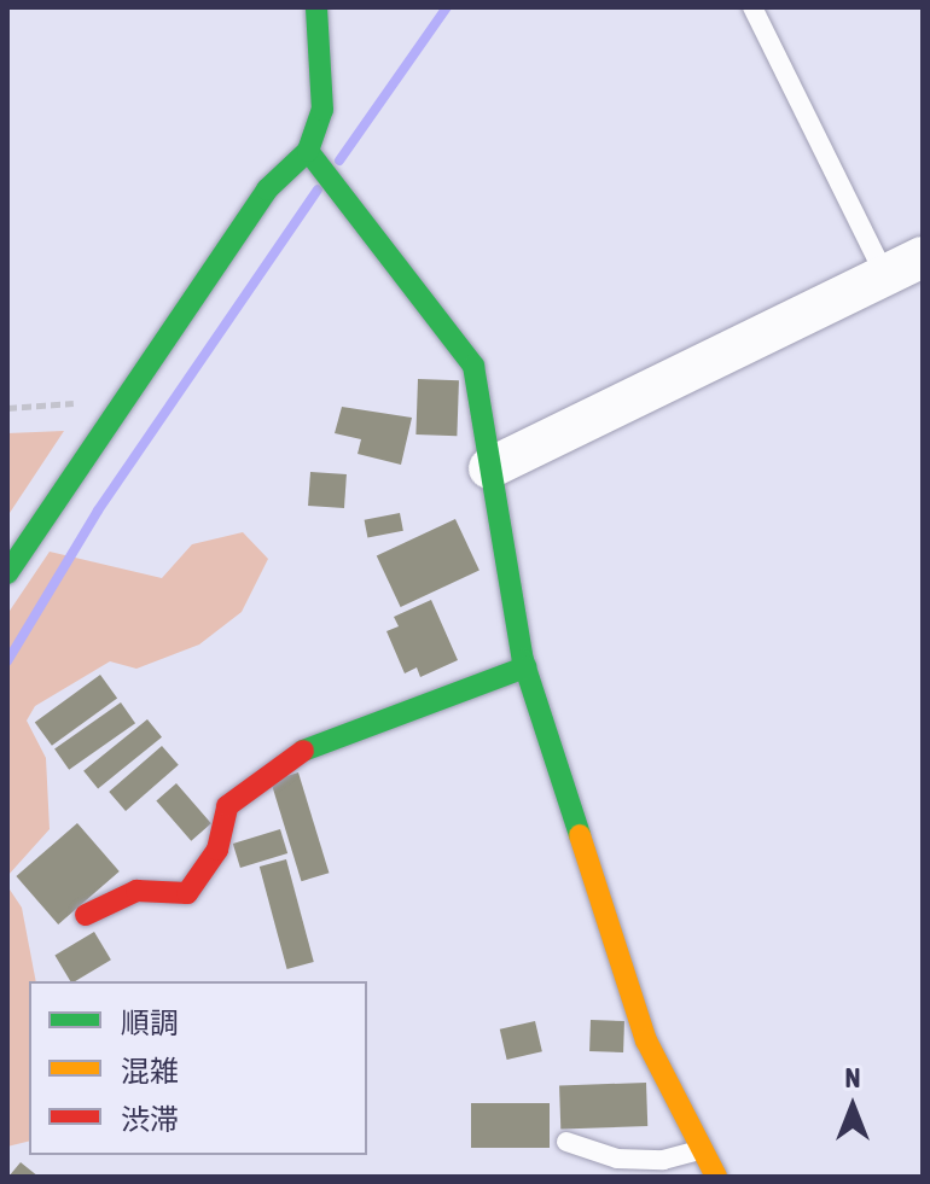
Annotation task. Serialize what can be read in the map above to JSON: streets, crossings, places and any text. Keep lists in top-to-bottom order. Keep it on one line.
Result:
{"legend":["順調","混雑","渋滞"],"north":"top"}
